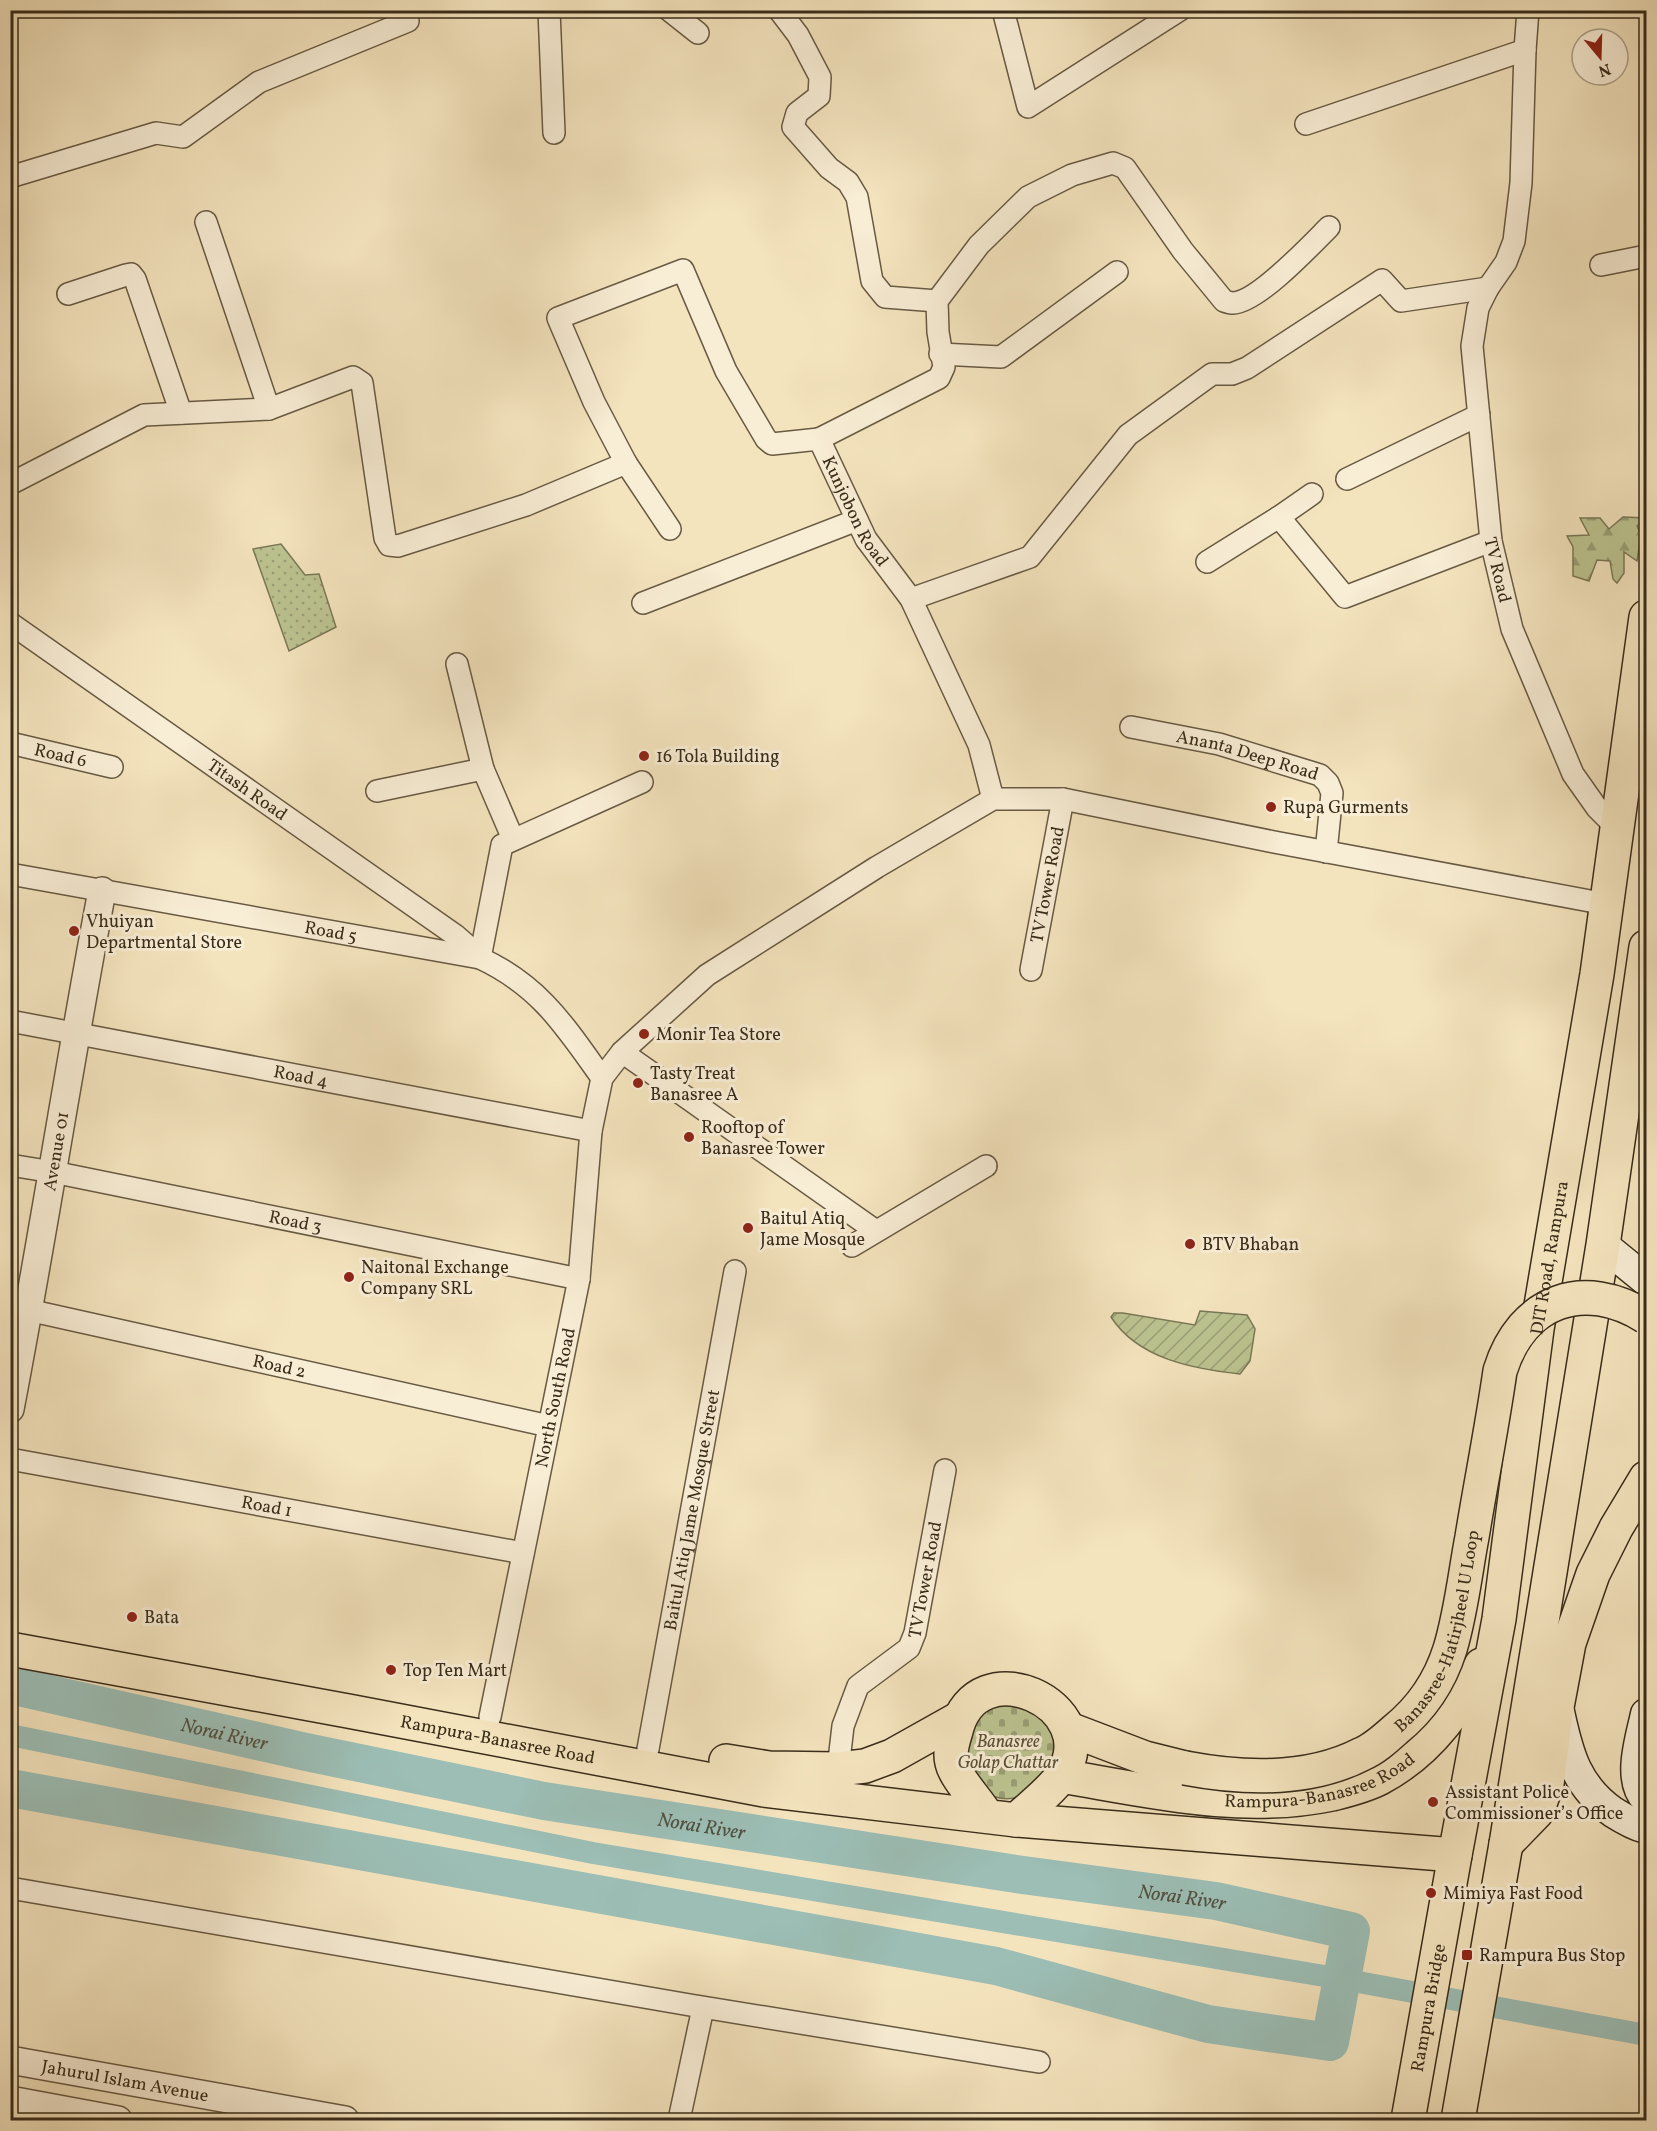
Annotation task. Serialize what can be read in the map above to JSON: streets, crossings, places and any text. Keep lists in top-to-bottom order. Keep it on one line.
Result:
{"streets":{"main road":["DIT Road, Rampura","Banasree-Hatirjheel U Loop","Rampura-Banasree Road","Rampura Bridge"],"street":["Kunjobon Road","TV Road","Road 6","Ananta Deep Road","Titash Road","TV Tower Road","Road 5","Road 4","Avenue 01","Road 3","Road 2","North South Road","Road 1","Baitul Atiq Jame Mosque Street","Jahurul Islam Avenue"]},"crossings":[["TV Road","DIT Road, Rampura"],["Titash Road","Road 5"],["TV Tower Road","Rampura-Banasree Road"],["Road 5","Avenue 01"],["Road 5","North South Road"],["Road 4","Avenue 01"],["Road 4","North South Road"],["Avenue 01","Road 3"],["Avenue 01","Road 2"],["Road 3","North South Road"],["DIT Road, Rampura","Rampura-Banasree Road"],["DIT Road, Rampura","Rampura Bridge"],["Road 2","North South Road"],["North South Road","Road 1"],["North South Road","Rampura-Banasree Road"],["Baitul Atiq Jame Mosque Street","Rampura-Banasree Road"],["Banasree-Hatirjheel U Loop","Rampura-Banasree Road"]],"water":["Norai River"],"parks":["Banasree Golap Chattar"],"places":{"other":["16 Tola Building","Rupa Gurments","Vhuiyan Departmental Store","Monir Tea Store","Tasty Treat Banasree A","Rooftop of Banasree Tower","Baitul Atiq Jame Mosque","BTV Bhaban","Naitonal Exchange Company SRL","Bata","Top Ten Mart","Assistant Police Commissioner’s Office","Mimiya Fast Food"],"transit":["Rampura Bus Stop"]},"north":"bottom"}
